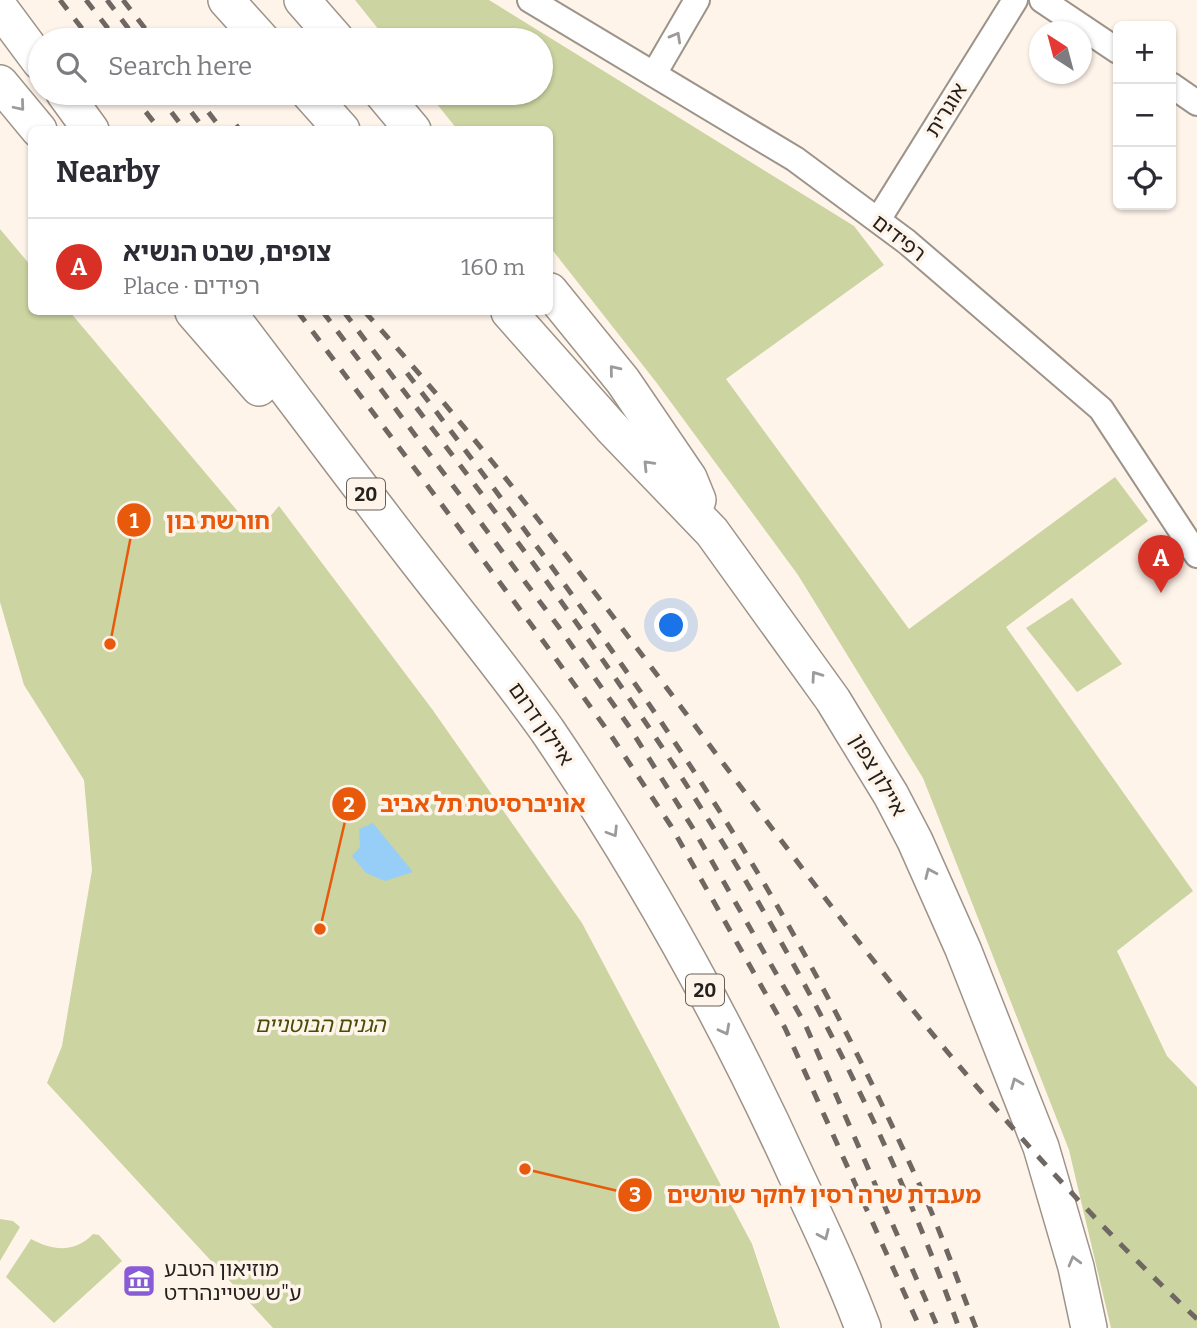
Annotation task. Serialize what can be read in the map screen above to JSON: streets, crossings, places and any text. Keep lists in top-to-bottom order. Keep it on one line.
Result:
{"streets":{"highway":["20","איילון דרום","איילון צפון"],"street":["אוגרית","רפידים"]},"crossings":[["אוגרית","רפידים"]],"one_way":["איילון דרום"],"parks":["הגנים הבוטניים"],"places":{"other":["חורשת בון","אוניברסיטת תל אביב","מעבדת שרה רסין לחקר שורשים"],"museum":["מוזיאון הטבע ע\"ש שטיינהרדט"]},"north":"top left","page":{"map_buttons":["+","−"],"search":"Search here","heading":"Nearby","list":[{"mark":"A","name":"צופים, שבט הנשיא","note":"Place · רפידים","value":"160 m"}],"pins":"A"}}
